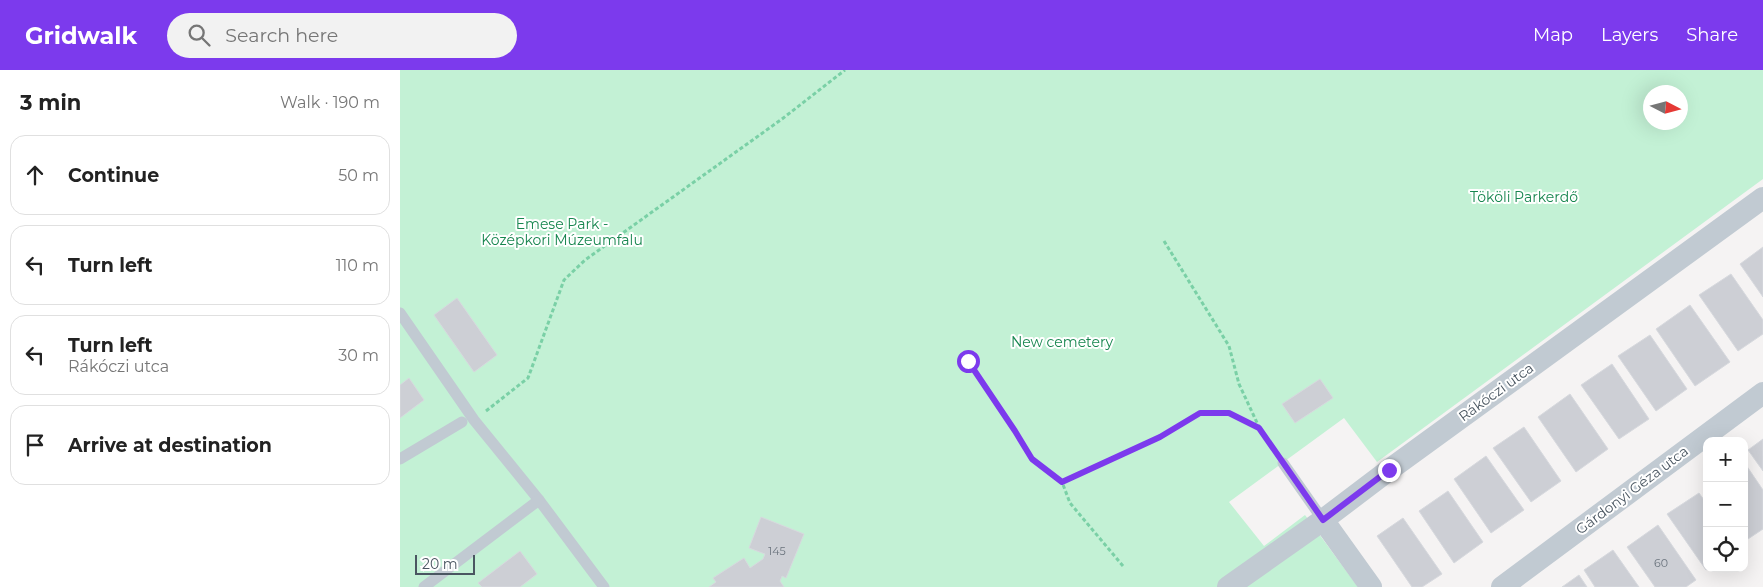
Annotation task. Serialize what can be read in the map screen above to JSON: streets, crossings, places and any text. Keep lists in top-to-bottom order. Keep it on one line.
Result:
{"streets":{"street":["Rákóczi utca","Gárdonyi Géza utca"]},"parks":["Tököli Parkerdő","Emese Park - Középkori Múzeumfalu","New cemetery"],"house_numbers":["145","60"],"scale_bar":"20 m","north":"right","page":{"header":"Gridwalk","search":"Search here","nav":["Map","Layers","Share"],"heading":["3 min","Walk · 190 m"],"list":[["Continue","50 m"],["Turn left","110 m"],["Turn left","Rákóczi utca","30 m"],"Arrive at destination"],"map_buttons":["+","−"],"scale":"20 m"}}
